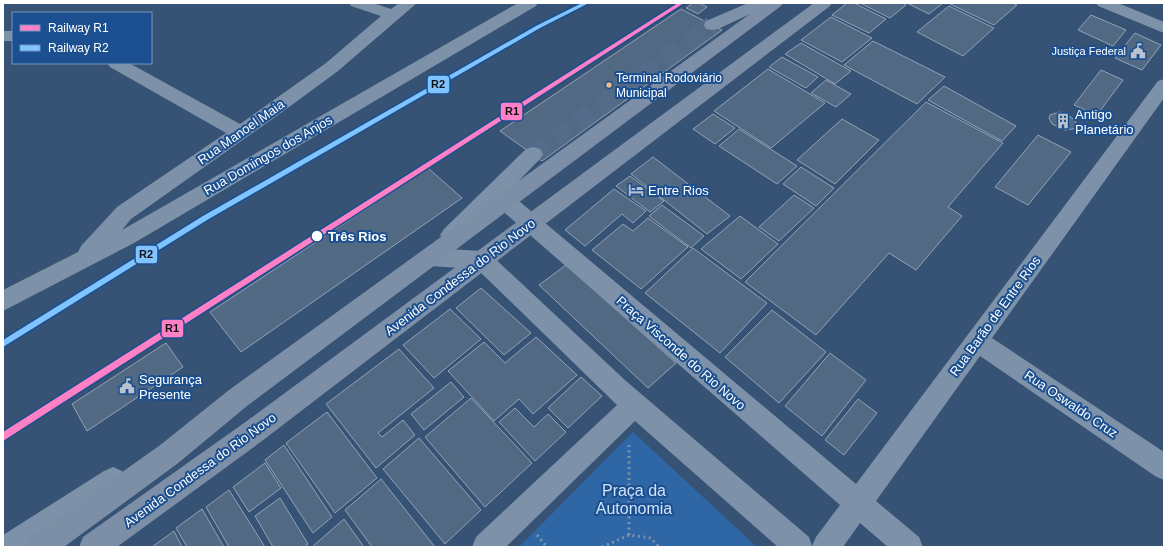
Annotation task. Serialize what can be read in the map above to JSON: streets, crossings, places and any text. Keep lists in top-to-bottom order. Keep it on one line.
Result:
{"streets":{"main road":["Avenida Condessa do Rio Novo"],"street":["Rua Manoel Maia","Rua Domingos dos Anjos","Rua Barão de Entre Rios","Praça Visconde do Rio Novo","Rua Oswaldo Cruz"]},"crossings":[["Rua Manoel Maia","Rua Domingos dos Anjos"],["Avenida Condessa do Rio Novo","Praça Visconde do Rio Novo"],["Rua Barão de Entre Rios","Praça Visconde do Rio Novo"],["Rua Barão de Entre Rios","Rua Oswaldo Cruz"]],"parks":["Praça da Autonomia"],"places":{"public building":["Justiça Federal","Segurança Presente"],"other":["Terminal Rodoviário Municipal","Três Rios"],"building":["Antigo Planetário"],"hotel":["Entre Rios"]},"lines":["rail line R1","rail line R2"],"legend":["Railway R1","Railway R2"]}
